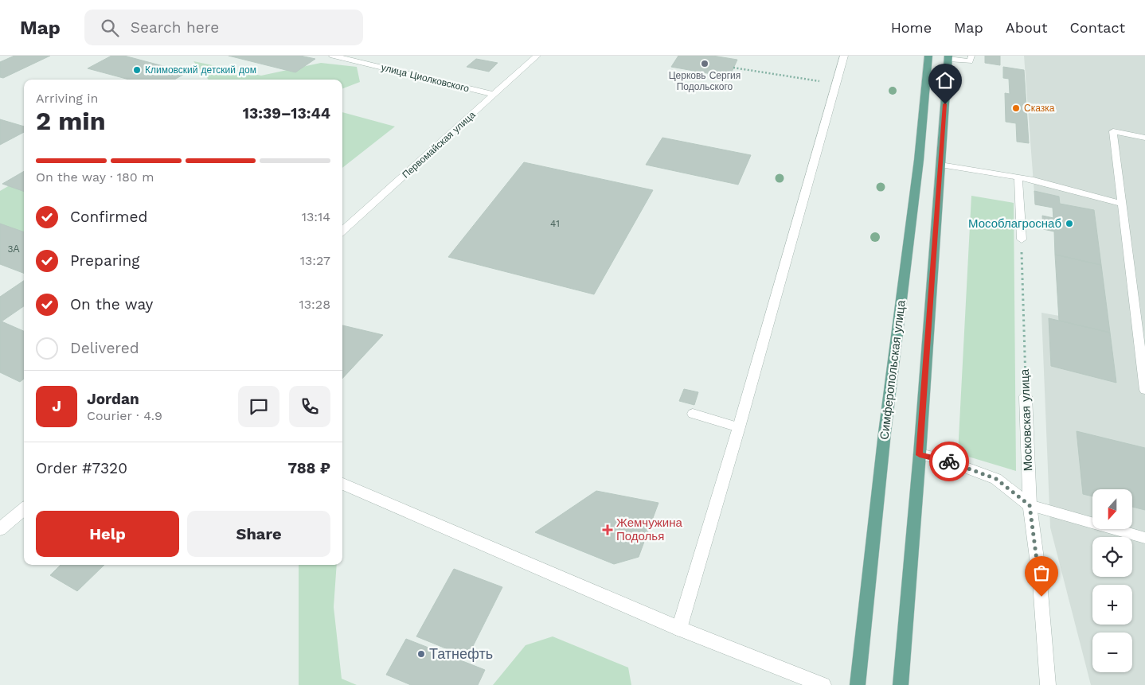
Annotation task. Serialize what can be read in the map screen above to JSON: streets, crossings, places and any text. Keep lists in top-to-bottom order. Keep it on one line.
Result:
{"streets":{"main road":["Симферопольская улица"],"street":["улица Циолковского","Первомайская улица","Московская улица"]},"crossings":[["улица Циолковского","Первомайская улица"]],"places":{"other":["Церковь Сергия Подольского","Климовский детский дом","Сказка","Мособлагроснаб","Татнефть"],"health":["Жемчужина Подолья"]},"house_numbers":["41","3А"],"north":"bottom","page":{"header":"Map","search":"Search here","nav":["Home","Map","About","Contact"],"heading":["2 min","Arriving in","13:39–13:44"],"panel":["Jordan","Courier · 4.9","Order #7320","788 ₽"],"bar":"On the way · 180 m","list":[["Confirmed","13:14"],["Preparing","13:27"],["On the way","13:28"],"Delivered"],"round":"J","map_buttons":["+","−"],"buttons":["Help","Share"]}}
